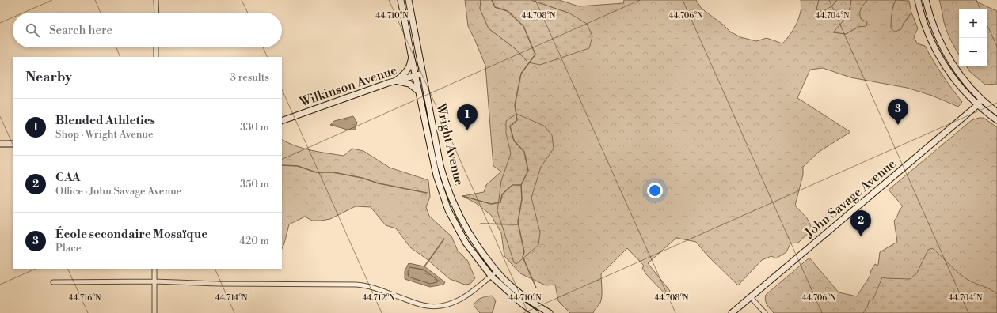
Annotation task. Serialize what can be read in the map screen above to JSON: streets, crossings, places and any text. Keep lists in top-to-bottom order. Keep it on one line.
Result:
{"streets":{"main road":["Wilkinson Avenue","Wright Avenue","John Savage Avenue"]},"crossings":[["Wilkinson Avenue","Wright Avenue"]],"page":{"map_buttons":["+","−"],"search":"Search here","heading":["Nearby","3 results"],"list":[{"mark":"1","name":"Blended Athletics","note":"Shop · Wright Avenue","value":"330 m"},{"mark":"2","name":"CAA","note":"Office · John Savage Avenue","value":"350 m"},{"mark":"3","name":"École secondaire Mosaïque","note":"Place","value":"420 m"}],"pins":["3","1","2"]},"coordinates":["44.706°N","44.710°N","44.708°N","44.704°N","44.716°N","44.714°N","44.712°N"]}
